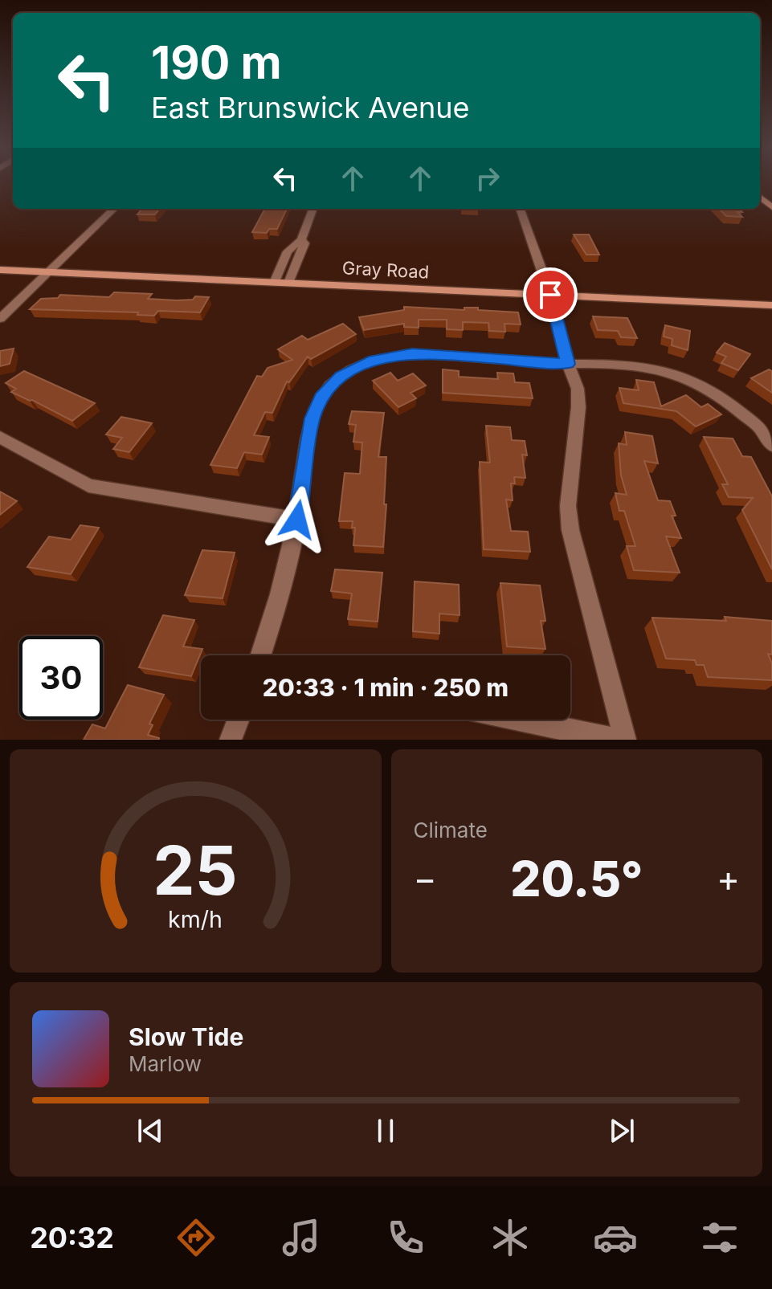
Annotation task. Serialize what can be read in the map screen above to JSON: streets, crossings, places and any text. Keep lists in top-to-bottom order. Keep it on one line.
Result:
{"streets":{"street":["Gray Road"]},"page":{"turn":["190 m","East Brunswick Avenue"],"limit":"30","trip":"20:33 · 1 min · 250 m","tile":"Climate","heat":["−","20.5°","+"],"song":["Slow Tide","Marlow"],"tabs":"20:32","gauge":["25","km/h"]}}
